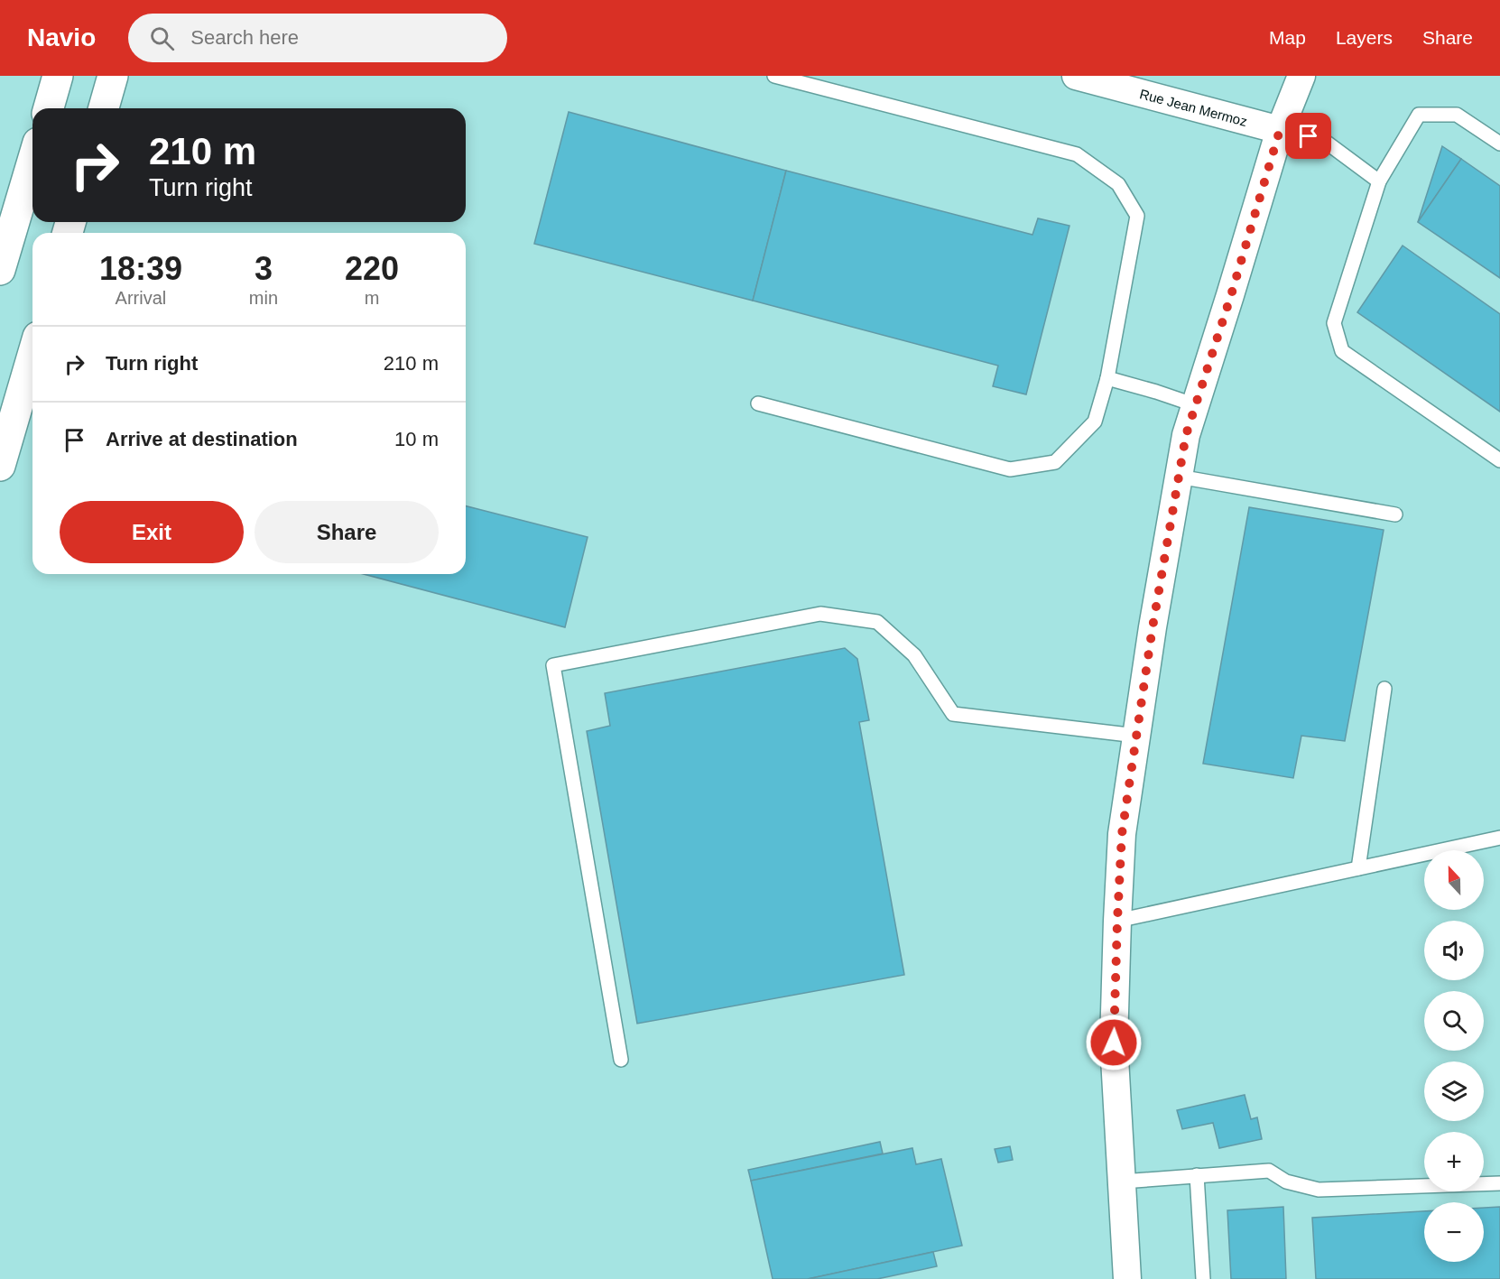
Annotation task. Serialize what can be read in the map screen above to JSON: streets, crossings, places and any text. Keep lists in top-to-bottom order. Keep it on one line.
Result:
{"streets":{"street":["Rue Jean Mermoz"]},"north":"top","page":{"header":"Navio","search":"Search here","nav":["Map","Layers","Share"],"turn":["210 m","Turn right"],"eta":["18:39","Arrival","3","min","220","m"],"list":[{"name":"Turn right","value":"210 m"},{"name":"Arrive at destination","value":"10 m"}],"buttons":["Exit","Share"],"map_buttons":["+","−"]}}
